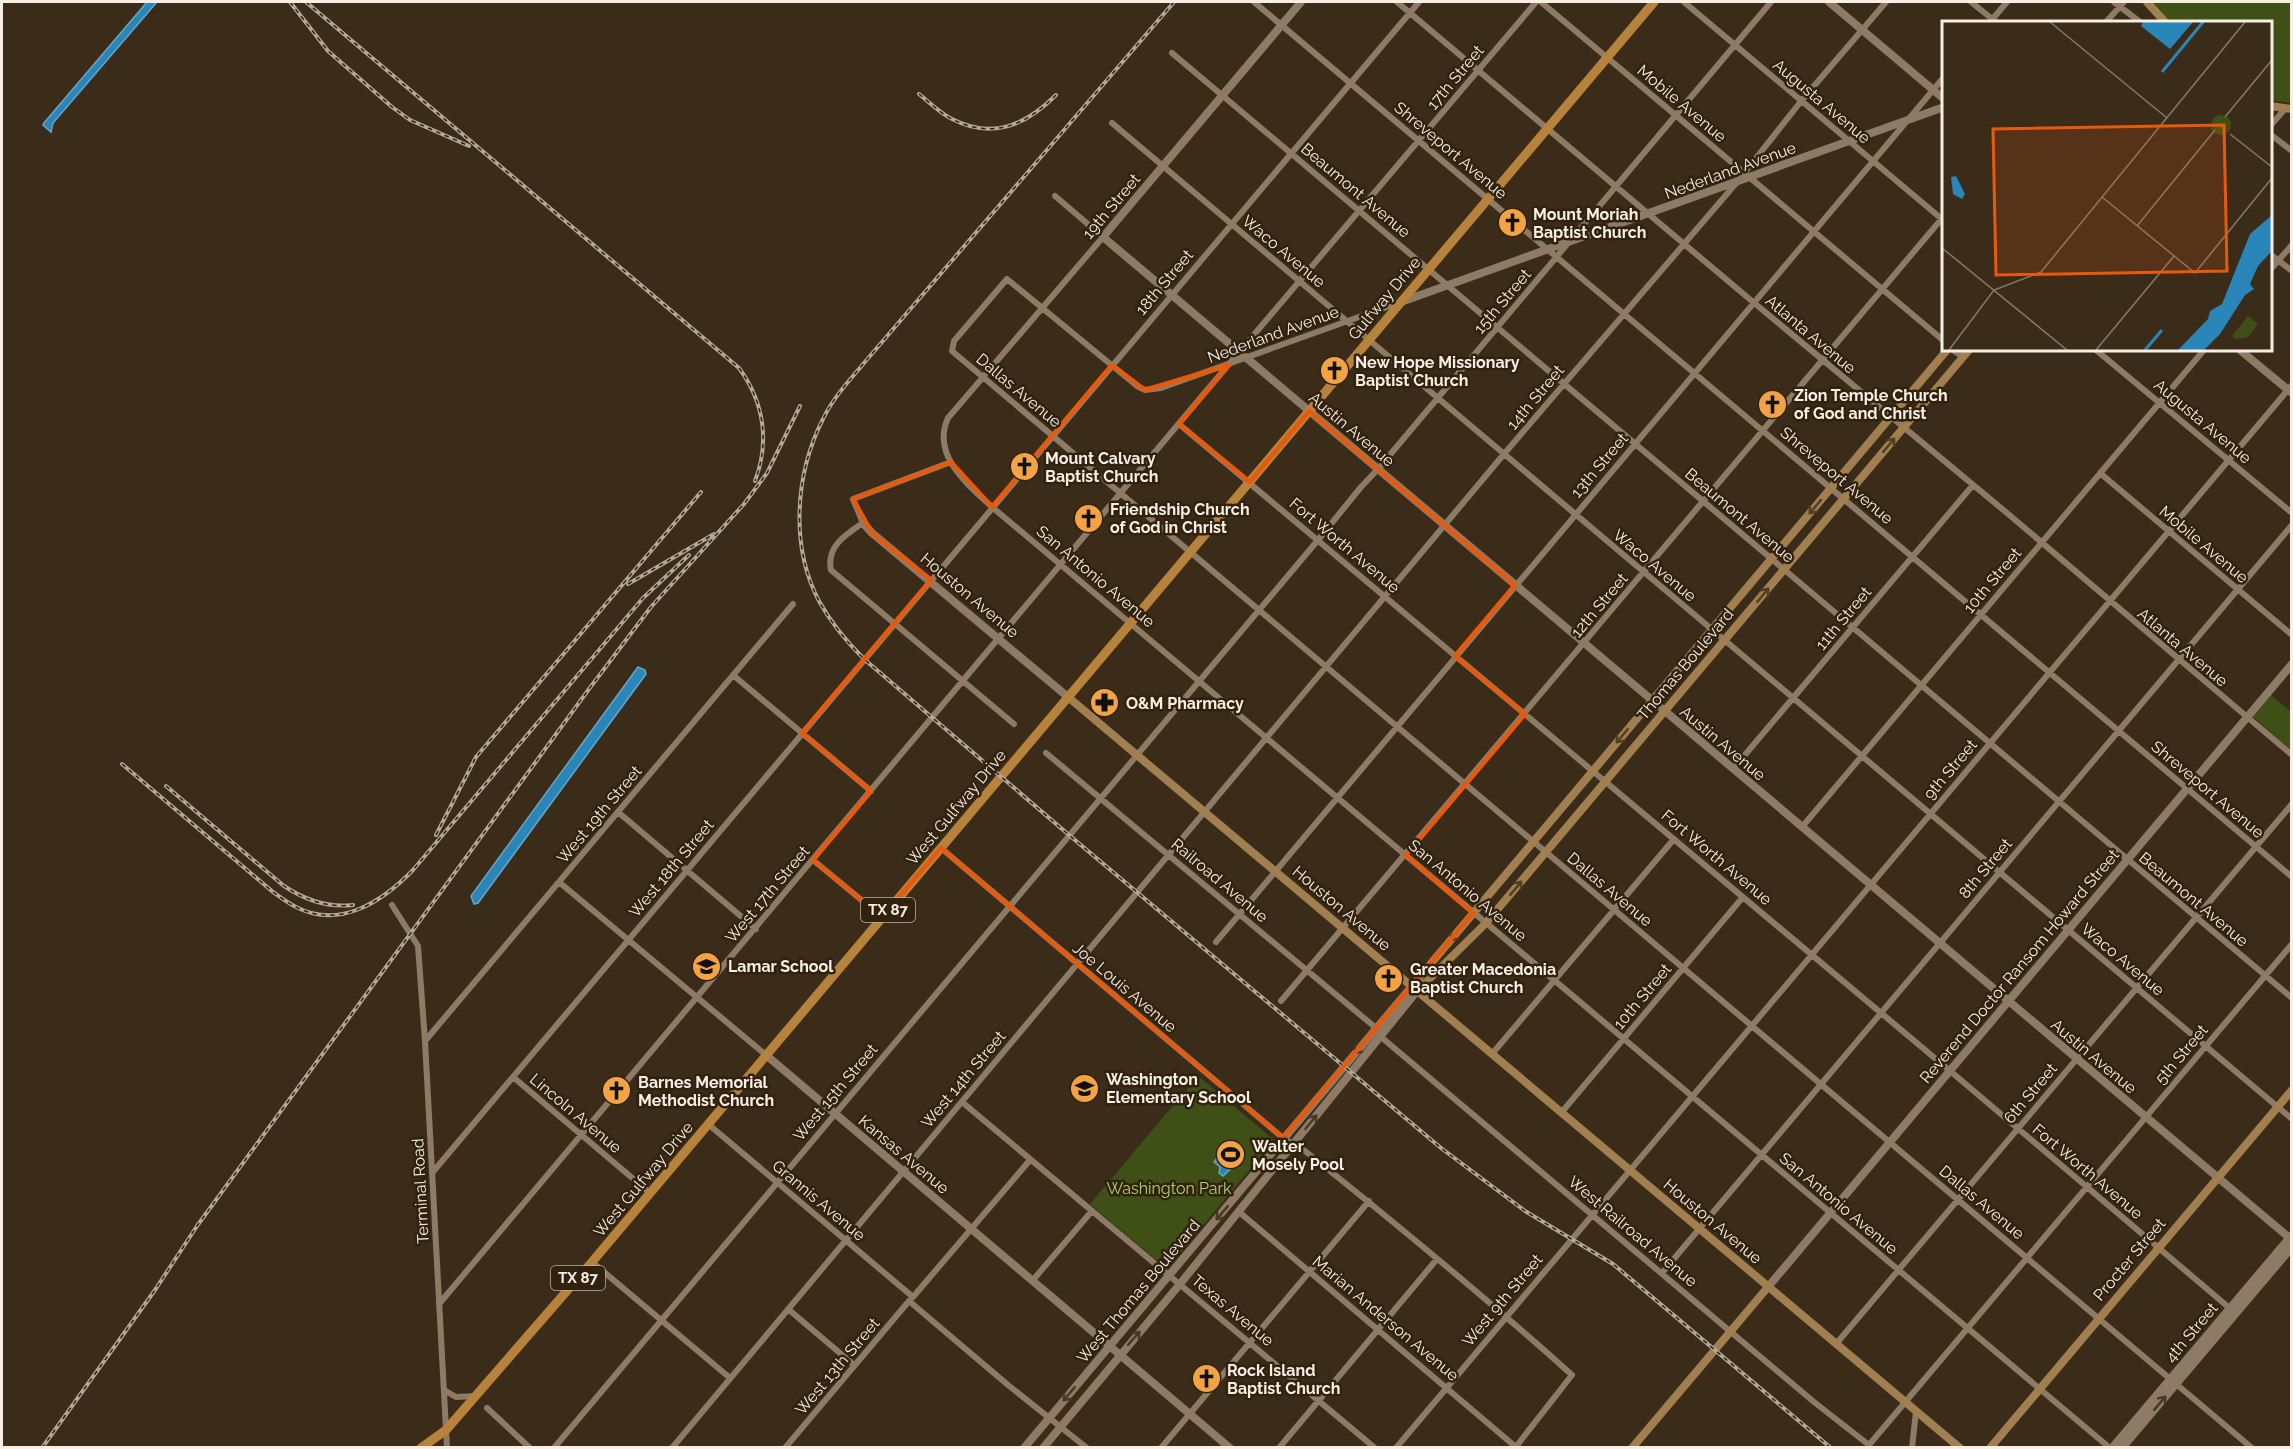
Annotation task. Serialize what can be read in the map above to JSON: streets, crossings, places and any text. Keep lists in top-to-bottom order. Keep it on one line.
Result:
{"streets":{"main road":["Gulfway Drive","Houston Avenue","Thomas Boulevard","West Gulfway Drive","TX 87","Procter Street"],"street":["17th Street","Augusta Avenue","Mobile Avenue","Shreveport Avenue","Nederland Avenue","Beaumont Avenue","19th Street","Waco Avenue","18th Street","15th Street","Atlanta Avenue","Dallas Avenue","14th Street","Austin Avenue","13th Street","Fort Worth Avenue","San Antonio Avenue","10th Street","12th Street","11th Street","9th Street","West 19th Street","West 18th Street","8th Street","Railroad Avenue","West 17th Street","Reverend Doctor Ransom Howard Street","Joe Louis Avenue","5th Street","West 14th Street","West 15th Street","6th Street","Lincoln Avenue","Kansas Avenue","Terminal Road","Grannis Avenue","West Railroad Avenue","West Thomas Boulevard","West 9th Street","Texas Avenue","Marian Anderson Avenue","4th Street","West 13th Street"]},"crossings":[["17th Street","Shreveport Avenue"],["17th Street","Nederland Avenue"],["17th Street","Beaumont Avenue"],["17th Street","Waco Avenue"],["17th Street","Atlanta Avenue"],["17th Street","Dallas Avenue"],["17th Street","Austin Avenue"],["17th Street","Fort Worth Avenue"],["17th Street","San Antonio Avenue"],["17th Street","Houston Avenue"],["17th Street","West 17th Street"],["Augusta Avenue","Nederland Avenue"],["Augusta Avenue","15th Street"],["Augusta Avenue","13th Street"],["Augusta Avenue","10th Street"],["Augusta Avenue","9th Street"],["Mobile Avenue","Nederland Avenue"],["Mobile Avenue","Gulfway Drive"],["Mobile Avenue","15th Street"],["Mobile Avenue","13th Street"],["Mobile Avenue","10th Street"],["Mobile Avenue","12th Street"],["Mobile Avenue","9th Street"],["Mobile Avenue","8th Street"],["Shreveport Avenue","Nederland Avenue"],["Shreveport Avenue","19th Street"],["Shreveport Avenue","18th Street"],["Shreveport Avenue","Gulfway Drive"],["Shreveport Avenue","15th Street"],["Shreveport Avenue","14th Street"],["Shreveport Avenue","13th Street"],["Shreveport Avenue","10th Street"],["Shreveport Avenue","12th Street"],["Shreveport Avenue","11th Street"],["Shreveport Avenue","Thomas Boulevard"],["Shreveport Avenue","9th Street"],["Shreveport Avenue","8th Street"],["Shreveport Avenue","Reverend Doctor Ransom Howard Street"],["Shreveport Avenue","6th Street"],["Nederland Avenue","Beaumont Avenue"],["Nederland Avenue","Waco Avenue"],["Nederland Avenue","18th Street"],["Nederland Avenue","Gulfway Drive"],["Nederland Avenue","15th Street"],["Nederland Avenue","Atlanta Avenue"],["Nederland Avenue","14th Street"],["Nederland Avenue","Austin Avenue"],["Nederland Avenue","13th Street"],["Beaumont Avenue","19th Street"],["Beaumont Avenue","18th Street"],["Beaumont Avenue","Gulfway Drive"],["Beaumont Avenue","15th Street"],["Beaumont Avenue","14th Street"],["Beaumont Avenue","13th Street"],["Beaumont Avenue","10th Street"],["Beaumont Avenue","12th Street"],["Beaumont Avenue","11th Street"],["Beaumont Avenue","Thomas Boulevard"],["Beaumont Avenue","9th Street"],["Beaumont Avenue","8th Street"],["Beaumont Avenue","Reverend Doctor Ransom Howard Street"],["Beaumont Avenue","5th Street"],["Beaumont Avenue","6th Street"],["19th Street","Waco Avenue"],["19th Street","Dallas Avenue"],["19th Street","Austin Avenue"],["19th Street","San Antonio Avenue"],["Waco Avenue","18th Street"],["Waco Avenue","Gulfway Drive"],["Waco Avenue","15th Street"],["Waco Avenue","14th Street"],["Waco Avenue","13th Street"],["Waco Avenue","10th Street"],["Waco Avenue","12th Street"],["Waco Avenue","11th Street"],["Waco Avenue","Thomas Boulevard"],["Waco Avenue","9th Street"],["Waco Avenue","8th Street"],["Waco Avenue","Reverend Doctor Ransom Howard Street"],["Waco Avenue","5th Street"],["Waco Avenue","6th Street"],["Waco Avenue","Procter Street"],["18th Street","Atlanta Avenue"],["18th Street","Dallas Avenue"],["18th Street","Austin Avenue"],["18th Street","San Antonio Avenue"],["18th Street","Houston Avenue"],["18th Street","West 18th Street"],["Gulfway Drive","Atlanta Avenue"],["Gulfway Drive","Dallas Avenue"],["Gulfway Drive","Austin Avenue"],["Gulfway Drive","Fort Worth Avenue"],["Gulfway Drive","San Antonio Avenue"],["Gulfway Drive","Houston Avenue"],["Gulfway Drive","West Gulfway Drive"],["15th Street","Atlanta Avenue"],["15th Street","Dallas Avenue"],["15th Street","Austin Avenue"],["15th Street","Fort Worth Avenue"],["15th Street","San Antonio Avenue"],["15th Street","Houston Avenue"],["15th Street","West 15th Street"],["Atlanta Avenue","14th Street"],["Atlanta Avenue","13th Street"],["Atlanta Avenue","10th Street"],["Atlanta Avenue","12th Street"],["Atlanta Avenue","11th Street"],["Atlanta Avenue","Thomas Boulevard"],["Atlanta Avenue","9th Street"],["Atlanta Avenue","8th Street"],["Atlanta Avenue","Reverend Doctor Ransom Howard Street"],["Dallas Avenue","14th Street"],["Dallas Avenue","13th Street"],["Dallas Avenue","10th Street"],["Dallas Avenue","12th Street"],["Dallas Avenue","Thomas Boulevard"],["Dallas Avenue","9th Street"],["Dallas Avenue","8th Street"],["Dallas Avenue","Reverend Doctor Ransom Howard Street"],["Dallas Avenue","5th Street"],["Dallas Avenue","6th Street"],["Dallas Avenue","Procter Street"],["Dallas Avenue","4th Street"],["14th Street","Austin Avenue"],["14th Street","Fort Worth Avenue"],["14th Street","San Antonio Avenue"],["14th Street","Houston Avenue"],["14th Street","West 14th Street"],["Austin Avenue","13th Street"],["Austin Avenue","10th Street"],["Austin Avenue","12th Street"],["Austin Avenue","11th Street"],["Austin Avenue","Thomas Boulevard"],["Austin Avenue","9th Street"],["Austin Avenue","8th Street"],["Austin Avenue","Reverend Doctor Ransom Howard Street"],["Austin Avenue","5th Street"],["Austin Avenue","6th Street"],["Austin Avenue","Procter Street"],["Austin Avenue","4th Street"],["13th Street","Fort Worth Avenue"],["13th Street","San Antonio Avenue"],["13th Street","Houston Avenue"],["Fort Worth Avenue","10th Street"],["Fort Worth Avenue","12th Street"],["Fort Worth Avenue","Thomas Boulevard"],["Fort Worth Avenue","9th Street"],["Fort Worth Avenue","8th Street"],["Fort Worth Avenue","Reverend Doctor Ransom Howard Street"],["Fort Worth Avenue","5th Street"],["Fort Worth Avenue","6th Street"],["Fort Worth Avenue","Procter Street"],["Fort Worth Avenue","4th Street"],["San Antonio Avenue","10th Street"],["San Antonio Avenue","Houston Avenue"],["San Antonio Avenue","12th Street"],["San Antonio Avenue","Thomas Boulevard"],["San Antonio Avenue","9th Street"],["San Antonio Avenue","8th Street"],["San Antonio Avenue","Reverend Doctor Ransom Howard Street"],["San Antonio Avenue","5th Street"],["San Antonio Avenue","6th Street"],["San Antonio Avenue","Procter Street"],["San Antonio Avenue","4th Street"],["10th Street","Houston Avenue"],["Houston Avenue","12th Street"],["Houston Avenue","Thomas Boulevard"],["Houston Avenue","9th Street"],["Houston Avenue","West Gulfway Drive"],["Houston Avenue","West 18th Street"],["Houston Avenue","8th Street"],["Houston Avenue","West 17th Street"],["Houston Avenue","Reverend Doctor Ransom Howard Street"],["Houston Avenue","5th Street"],["Houston Avenue","West 14th Street"],["Houston Avenue","West 15th Street"],["Houston Avenue","6th Street"],["Houston Avenue","West Thomas Boulevard"],["Houston Avenue","West 9th Street"],["12th Street","Railroad Avenue"],["Thomas Boulevard","West Thomas Boulevard"],["9th Street","West 9th Street"],["West Gulfway Drive","TX 87"],["West Gulfway Drive","Joe Louis Avenue"],["West Gulfway Drive","Lincoln Avenue"],["West Gulfway Drive","Kansas Avenue"],["West Gulfway Drive","Terminal Road"],["West Gulfway Drive","Grannis Avenue"],["West 19th Street","Kansas Avenue"],["West 19th Street","Terminal Road"],["West 18th Street","Lincoln Avenue"],["West 18th Street","Kansas Avenue"],["West 18th Street","Terminal Road"],["8th Street","West Railroad Avenue"],["Railroad Avenue","West 14th Street"],["Railroad Avenue","West 15th Street"],["Railroad Avenue","West Thomas Boulevard"],["West 17th Street","Lincoln Avenue"],["West 17th Street","Kansas Avenue"],["West 17th Street","Terminal Road"],["TX 87","Terminal Road"],["Joe Louis Avenue","West 14th Street"],["Joe Louis Avenue","West 15th Street"],["Joe Louis Avenue","West Thomas Boulevard"],["Joe Louis Avenue","West 9th Street"],["Joe Louis Avenue","Marian Anderson Avenue"],["5th Street","West Railroad Avenue"],["West 14th Street","Kansas Avenue"],["West 14th Street","Grannis Avenue"],["West 14th Street","Texas Avenue"],["West 15th Street","Kansas Avenue"],["West 15th Street","Grannis Avenue"],["Kansas Avenue","West Thomas Boulevard"],["Kansas Avenue","West 13th Street"],["Grannis Avenue","West Thomas Boulevard"],["Grannis Avenue","West 13th Street"],["West Railroad Avenue","West Thomas Boulevard"],["West Railroad Avenue","West 9th Street"],["West Thomas Boulevard","Texas Avenue"],["West Thomas Boulevard","Marian Anderson Avenue"],["West 9th Street","Marian Anderson Avenue"],["Texas Avenue","West 13th Street"]],"parks":["Washington Park"],"places":{"church":["Mount Moriah Baptist Church","New Hope Missionary Baptist Church","Zion Temple Church of God and Christ","Mount Calvary Baptist Church","Friendship Church of God in Christ","Greater Macedonia Baptist Church","Barnes Memorial Methodist Church","Rock Island Baptist Church"],"pharmacy":["O&M Pharmacy"],"school or university":["Lamar School","Washington Elementary School"],"sports":["Walter Mosely Pool"]}}
